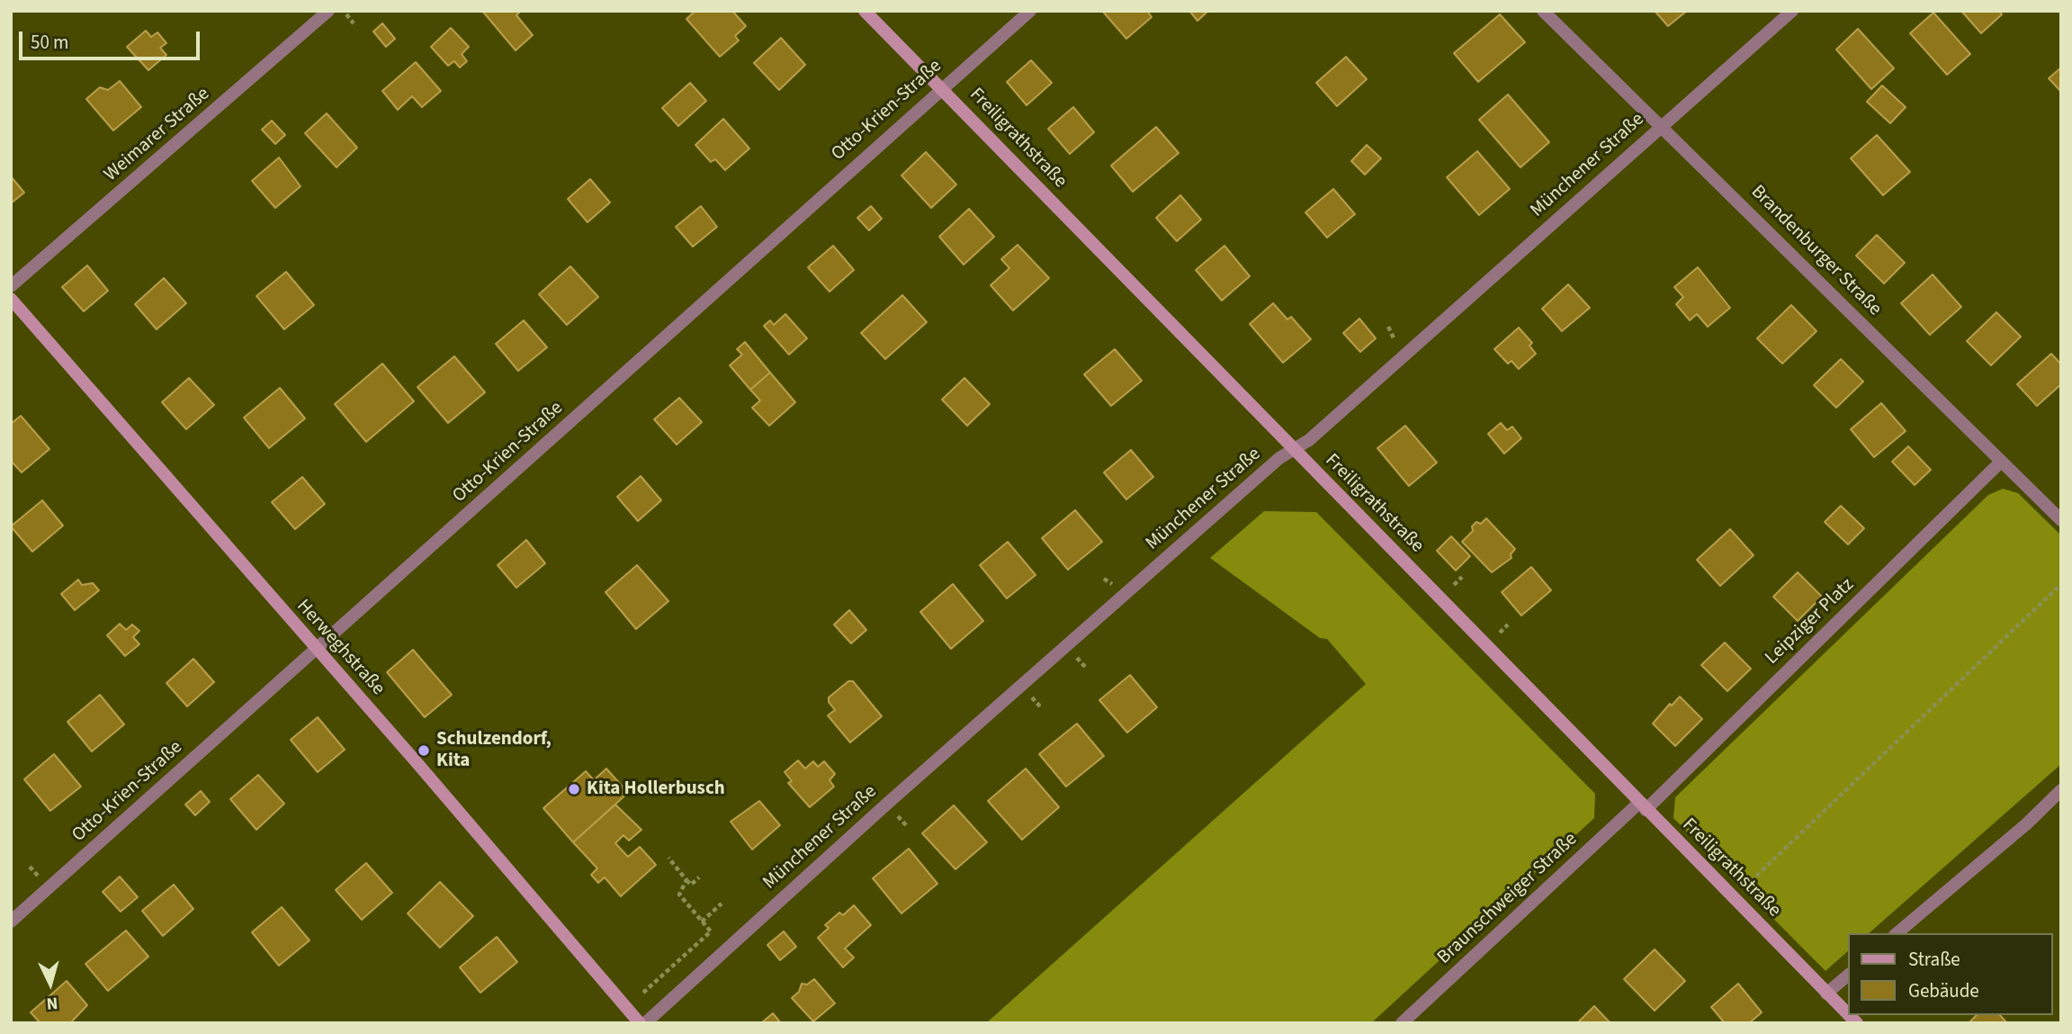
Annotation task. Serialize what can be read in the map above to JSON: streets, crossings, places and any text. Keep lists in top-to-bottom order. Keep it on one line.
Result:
{"streets":{"street":["Otto-Krien-Straße","Weimarer Straße","Freiligrathstraße","Münchener Straße","Brandenburger Straße","Leipziger Platz","Herweghstraße","Braunschweiger Straße"]},"crossings":[["Otto-Krien-Straße","Freiligrathstraße"],["Otto-Krien-Straße","Herweghstraße"],["Freiligrathstraße","Münchener Straße"],["Freiligrathstraße","Leipziger Platz"],["Freiligrathstraße","Braunschweiger Straße"],["Münchener Straße","Brandenburger Straße"],["Brandenburger Straße","Leipziger Platz"],["Leipziger Platz","Braunschweiger Straße"]],"places":["Schulzendorf, Kita","Kita Hollerbusch"],"legend":["Straße","Gebäude"],"scale_bar":"50 m","north":"bottom"}
